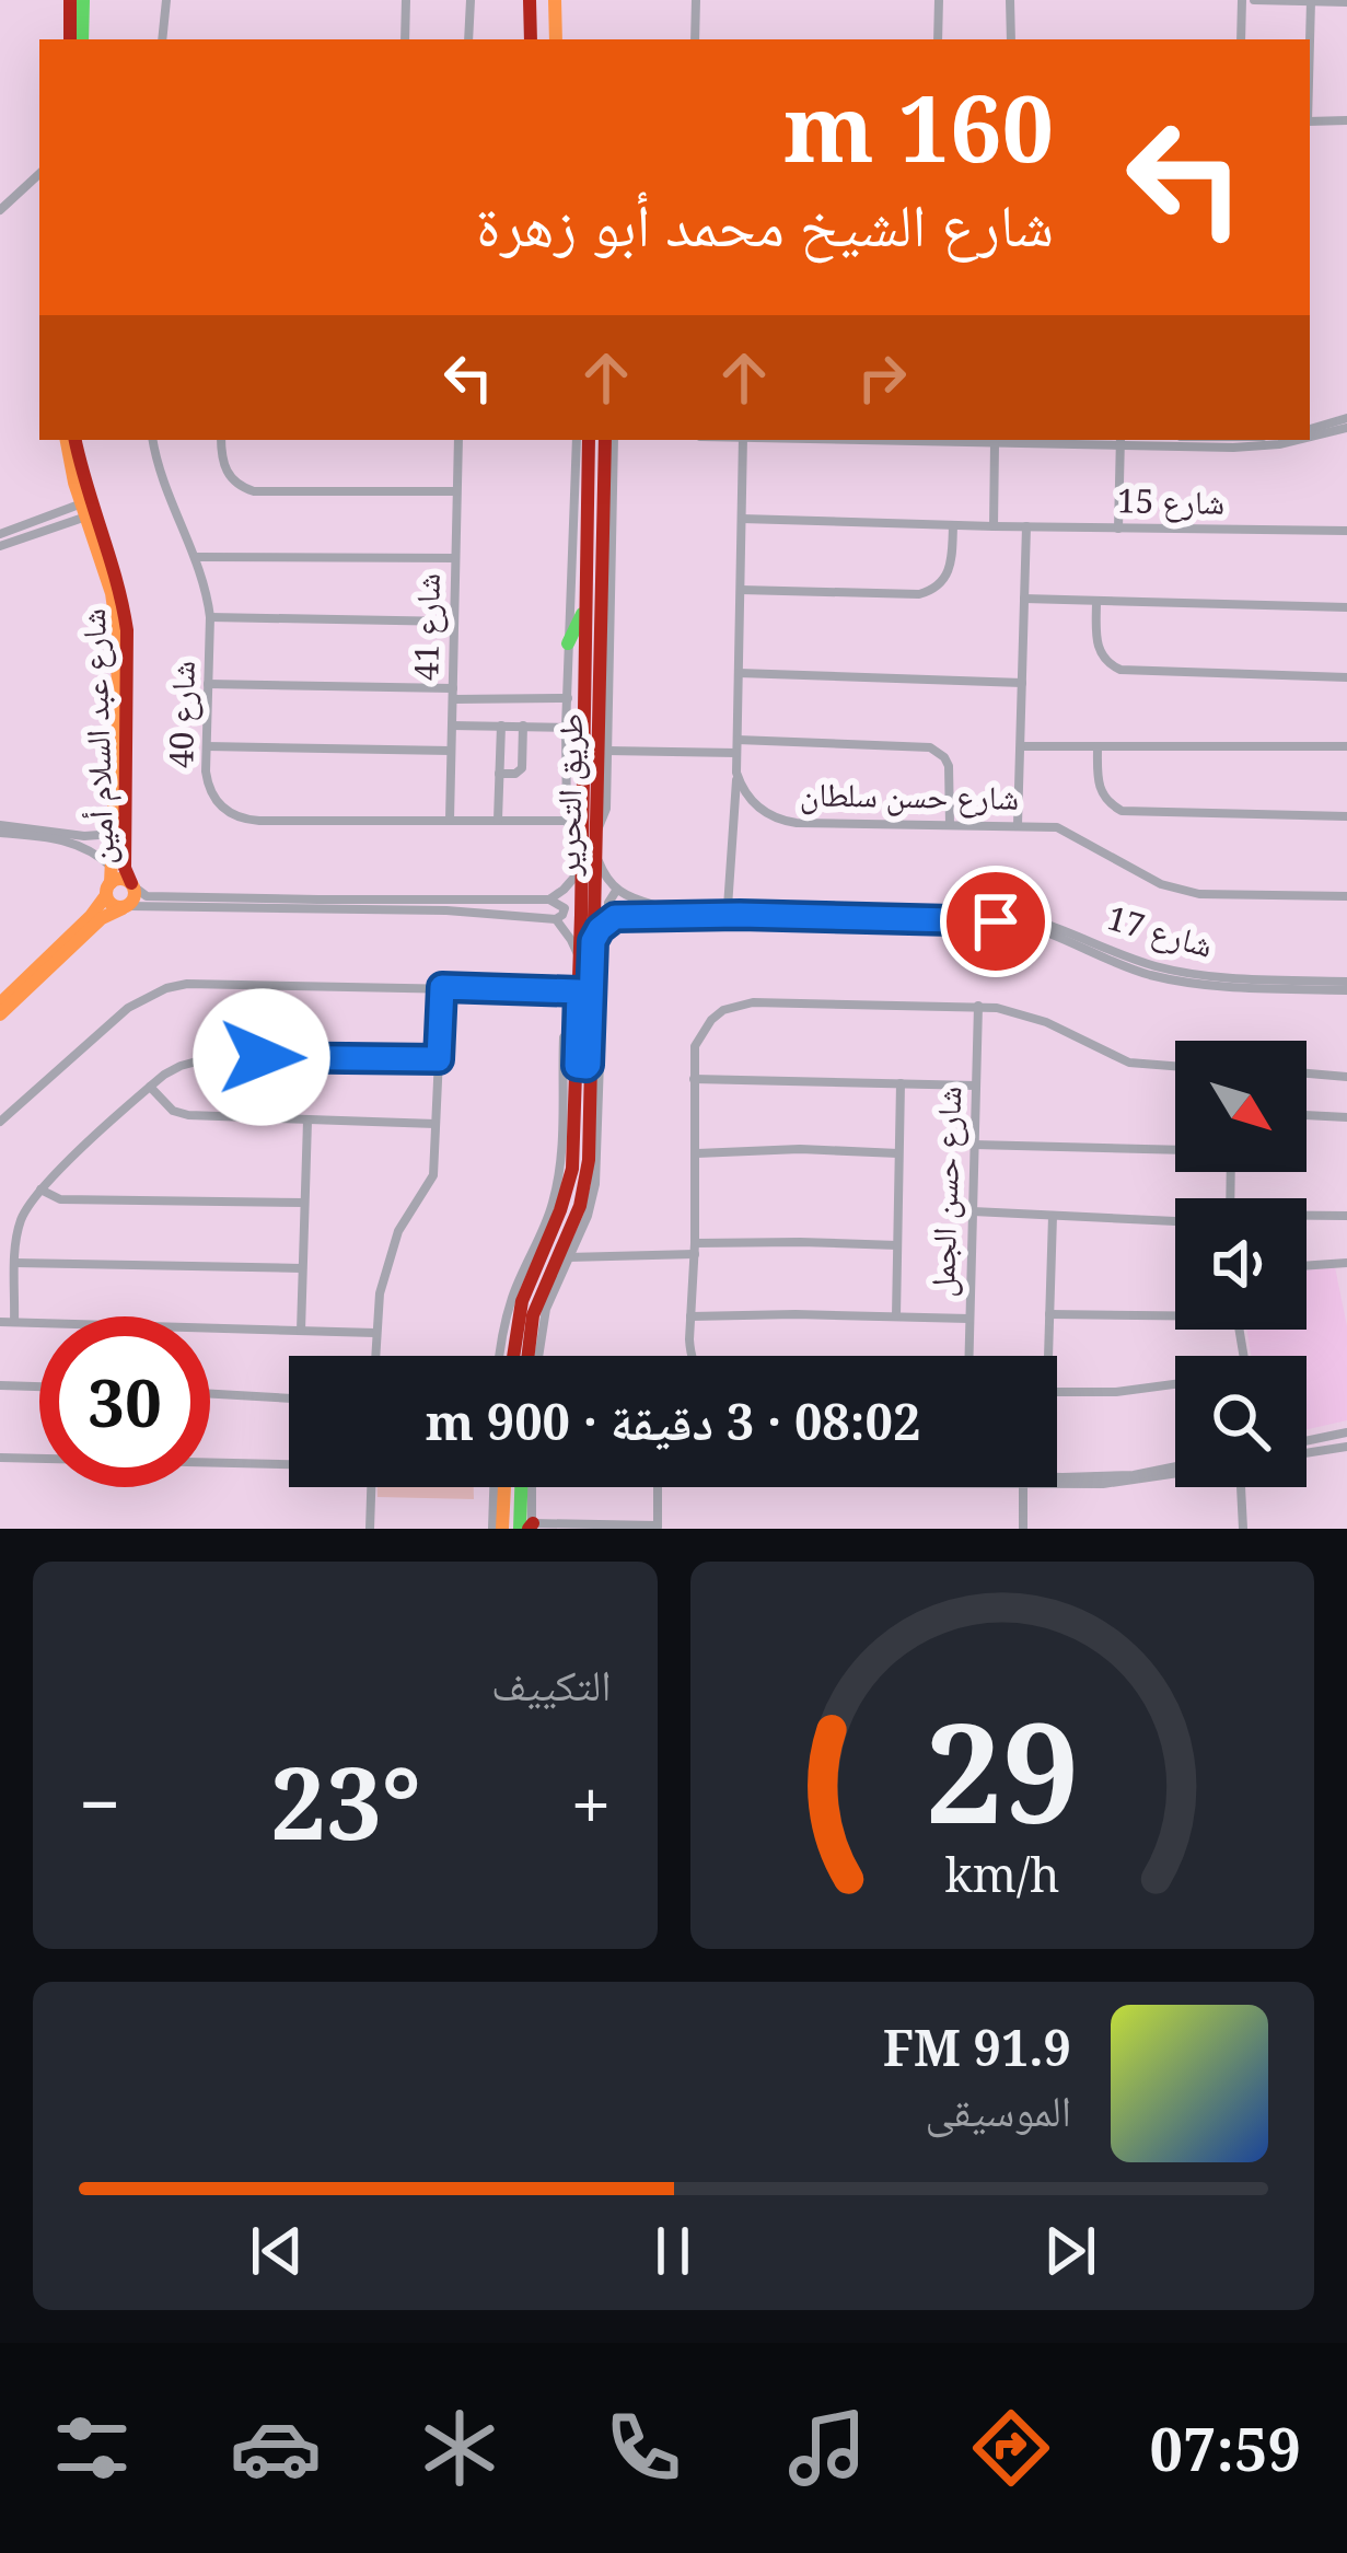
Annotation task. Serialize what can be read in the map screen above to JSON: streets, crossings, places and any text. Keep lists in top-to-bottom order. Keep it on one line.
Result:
{"streets":{"street":["شارع 15","شارع 41","شارع 40","شارع عبد السلام أمين","طريق التحرير","شارع حسن سلطان","شارع 17","شارع حسن الجمل"]},"crossings":[["شارع 41","شارع 40"]],"north":"bottom right","page":{"turn":["160 m","شارع الشيخ محمد أبو زهرة"],"limit":"30","trip":"08:02 · 3 دقيقة · 900 m","tile":"التكييف","heat":["−","23°","+"],"song":["91.9 FM","الموسيقى"],"tabs":"07:59","gauge":["29","km/h"]}}
